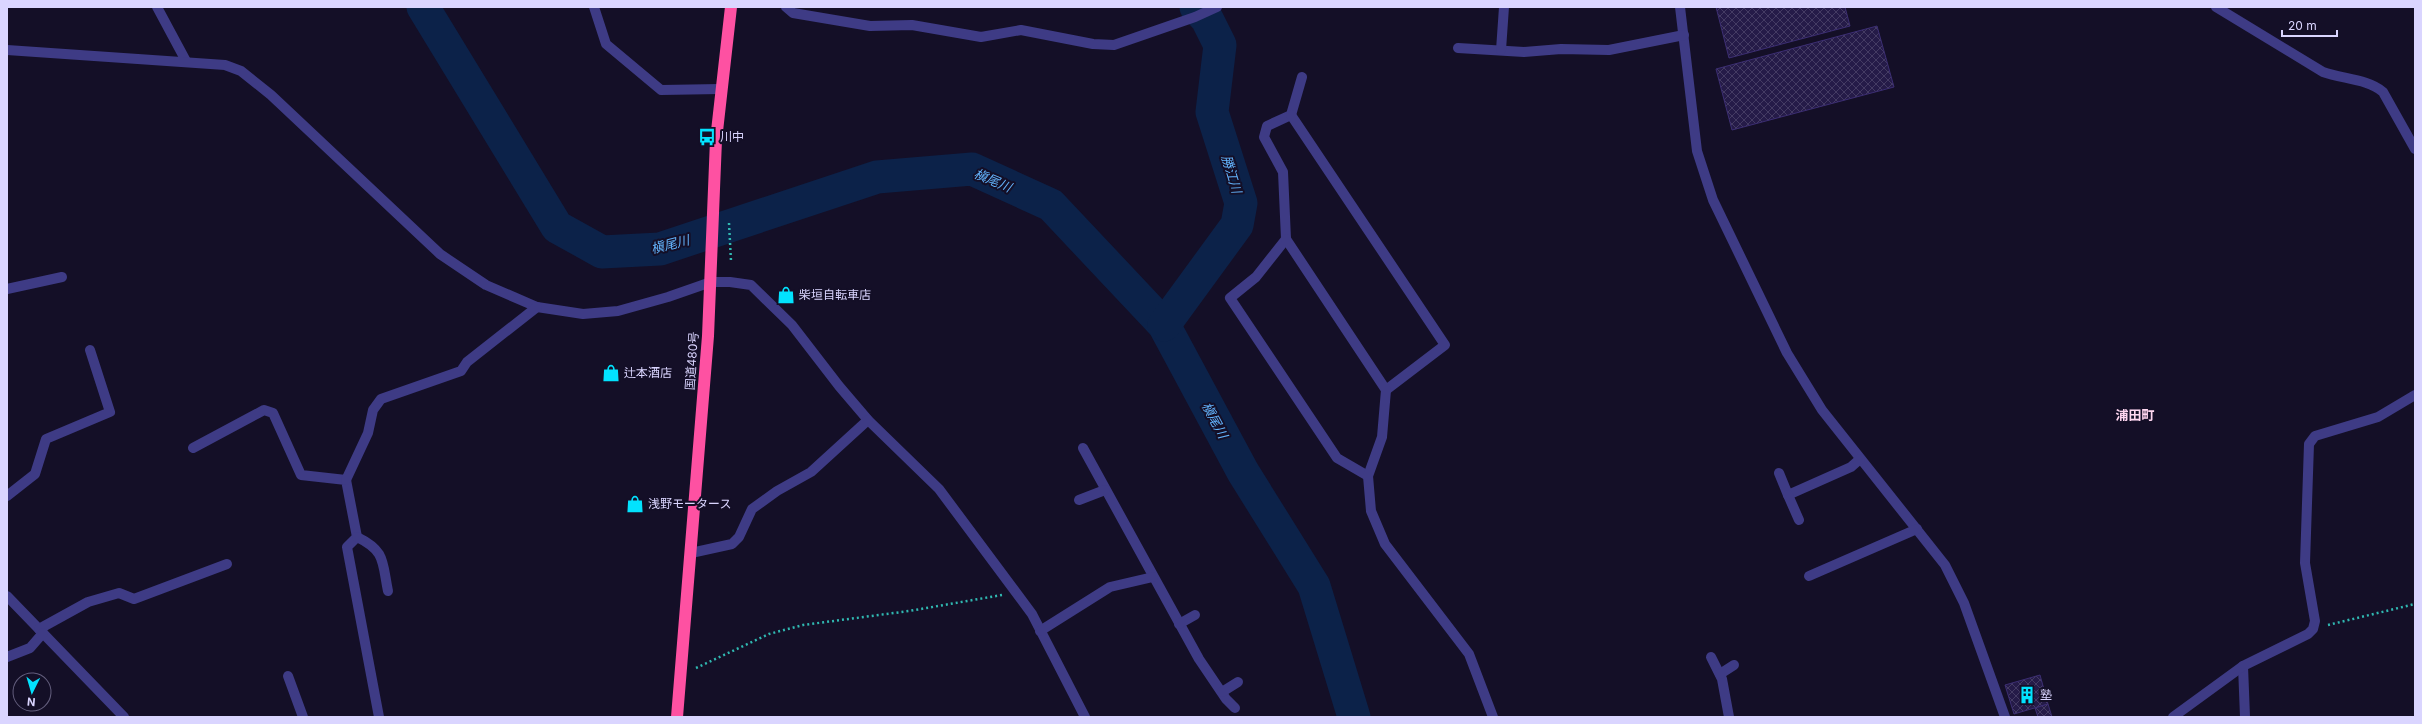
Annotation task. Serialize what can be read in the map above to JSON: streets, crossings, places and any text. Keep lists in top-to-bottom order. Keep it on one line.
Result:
{"streets":{"highway":["国道480号"]},"districts":["浦田町"],"water":["勝江川","槇尾川"],"places":{"bus stop":["川中"],"shop":["柴垣自転車店","辻本酒店","浅野モータース"],"building":["塾"]},"scale_bar":"20 m","north":"bottom"}
